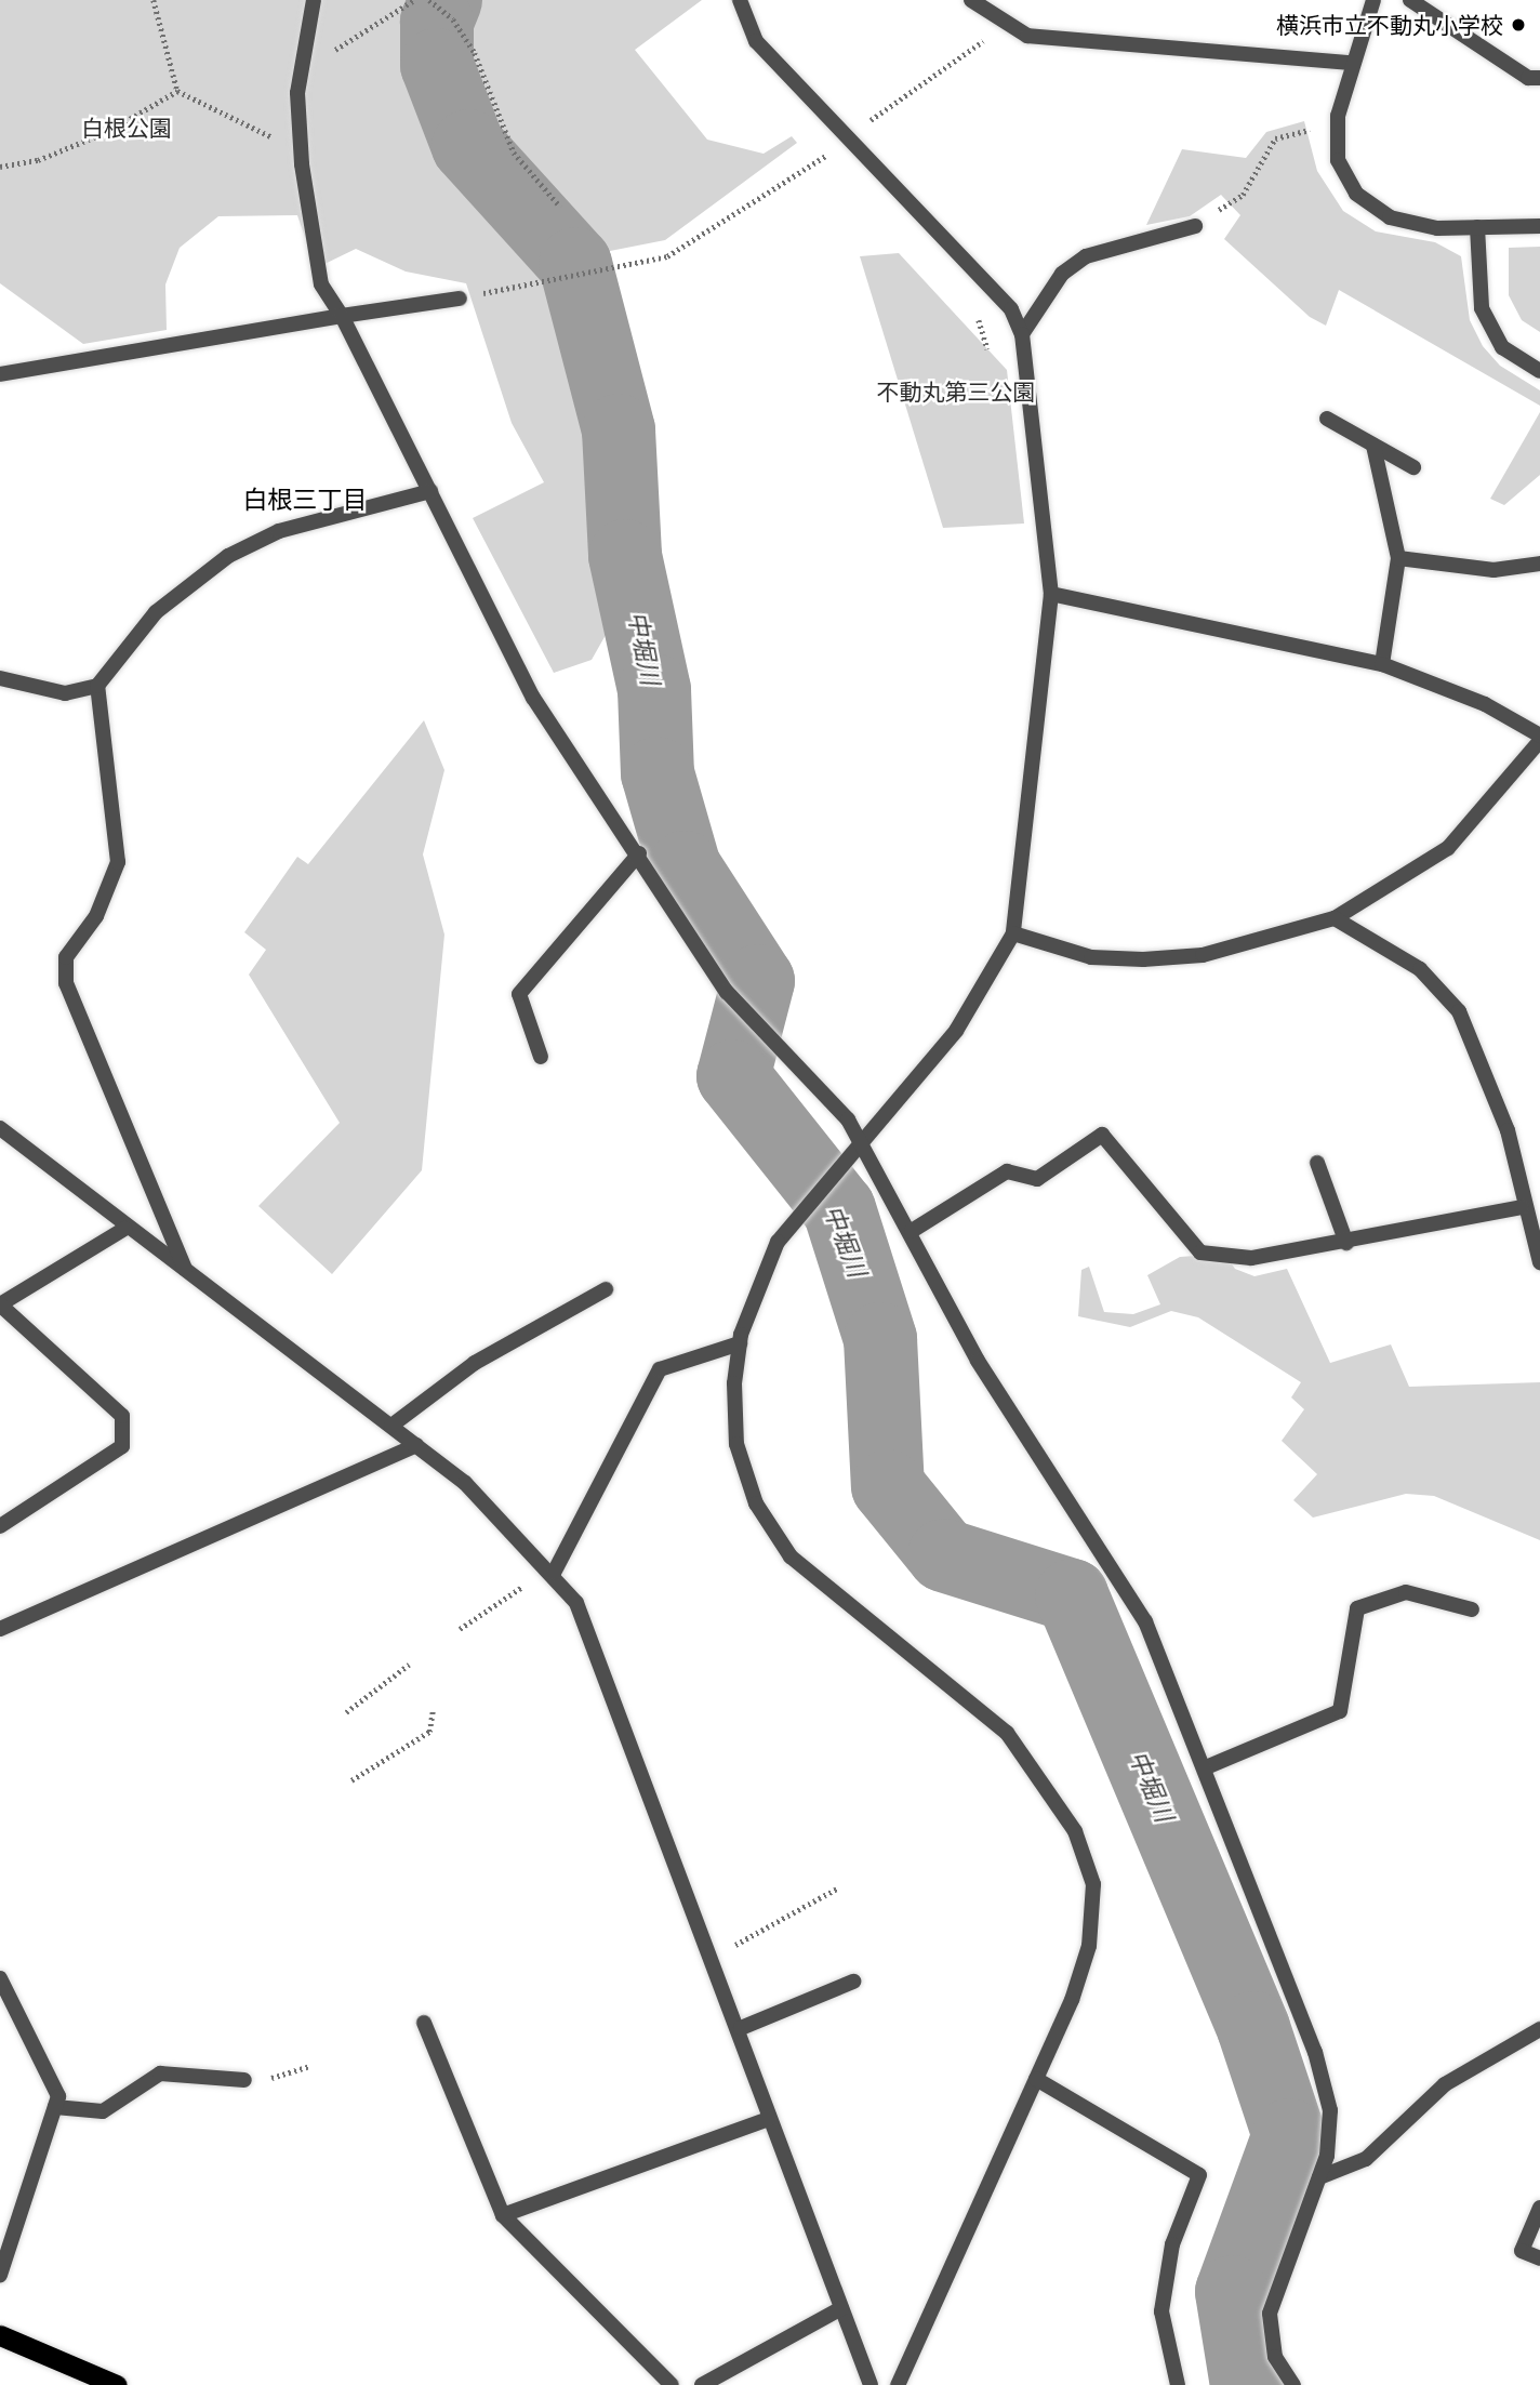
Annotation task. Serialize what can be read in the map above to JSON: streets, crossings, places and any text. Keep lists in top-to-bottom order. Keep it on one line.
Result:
{"districts":["白根三丁目"],"water":["中堀川"],"parks":["白根公園","不動丸第三公園"],"places":["横浜市立不動丸小学校"]}
